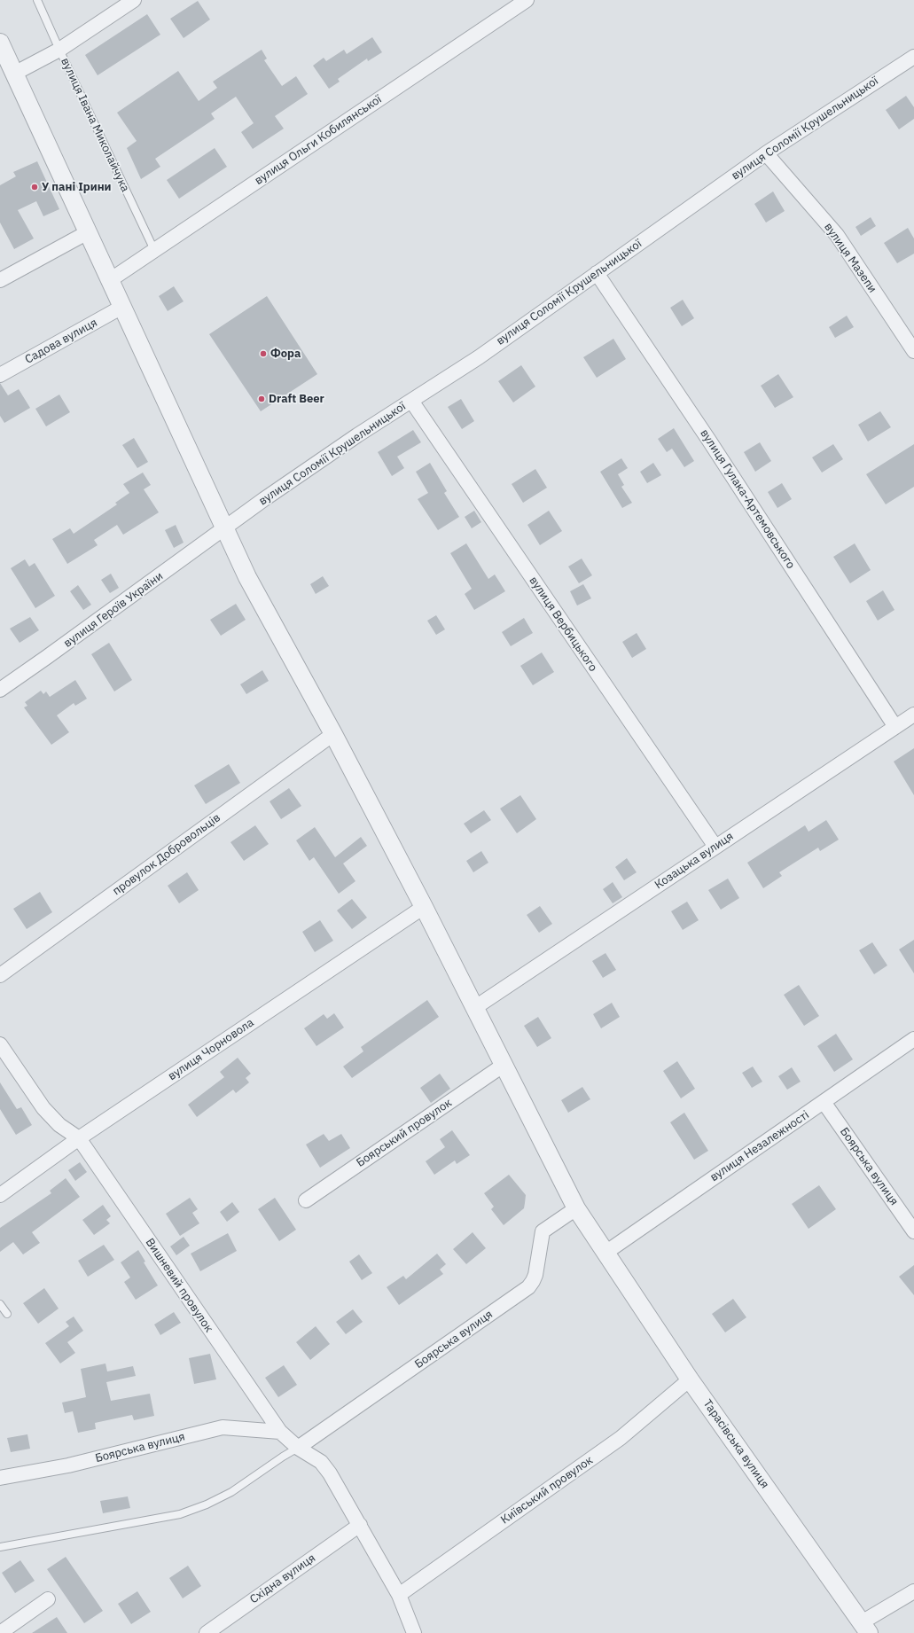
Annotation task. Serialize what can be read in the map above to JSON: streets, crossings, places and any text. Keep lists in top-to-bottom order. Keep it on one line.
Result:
{"streets":{"street":["вулиця Соломії Крушельницької","вулиця Ольги Кобилянської","вулиця Мазепи","Садова вулиця","вулиця Гулака-Артемовського","вулиця Героїв України","вулиця Вербицького","провулок Добровольців","Козацька вулиця","вулиця Чорновола","Боярський провулок","вулиця Незалежності","Боярська вулиця","Вишневий провулок","Тарасівська вулиця","Київський провулок","Східна вулиця"],"lane":["вулиця Івана Миколайчука"]},"crossings":[["вулиця Івана Миколайчука","вулиця Ольги Кобилянської"],["вулиця Соломії Крушельницької","вулиця Мазепи"],["вулиця Соломії Крушельницької","вулиця Гулака-Артемовського"],["вулиця Соломії Крушельницької","вулиця Героїв України"],["вулиця Соломії Крушельницької","вулиця Вербицького"],["вулиця Соломії Крушельницької","Тарасівська вулиця"],["вулиця Ольги Кобилянської","Тарасівська вулиця"],["Садова вулиця","Тарасівська вулиця"],["вулиця Гулака-Артемовського","Козацька вулиця"],["вулиця Героїв України","Тарасівська вулиця"],["вулиця Вербицького","Козацька вулиця"],["провулок Добровольців","Тарасівська вулиця"],["Козацька вулиця","Тарасівська вулиця"],["вулиця Чорновола","Вишневий провулок"],["вулиця Чорновола","Тарасівська вулиця"],["Боярський провулок","Тарасівська вулиця"],["вулиця Незалежності","Боярська вулиця"],["вулиця Незалежності","Тарасівська вулиця"],["Боярська вулиця","Вишневий провулок"],["Боярська вулиця","Тарасівська вулиця"],["Вишневий провулок","Київський провулок"],["Вишневий провулок","Східна вулиця"],["Тарасівська вулиця","Київський провулок"]],"places":["У пані Ірини","Фора","Draft Beer"]}
